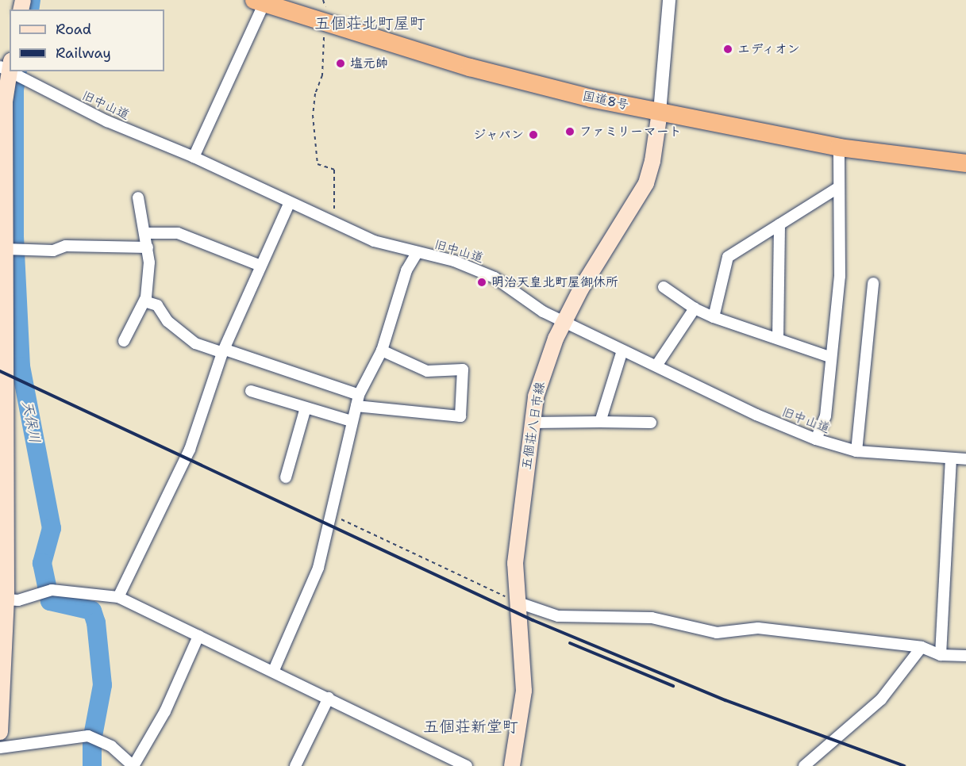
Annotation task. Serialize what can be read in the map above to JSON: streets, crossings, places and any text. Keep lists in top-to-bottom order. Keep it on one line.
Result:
{"streets":{"highway":["国道8号"],"main road":["五個荘八日市線"],"street":["旧中山道"]},"crossings":[["国道8号","五個荘八日市線"],["旧中山道","五個荘八日市線"]],"districts":["五個荘北町屋町","五個荘新堂町"],"water":["天保川"],"places":["エディオン","塩元帥","ファミリーマート","ジャパン","明治天皇北町屋御休所"],"legend":["Road","Railway"]}
